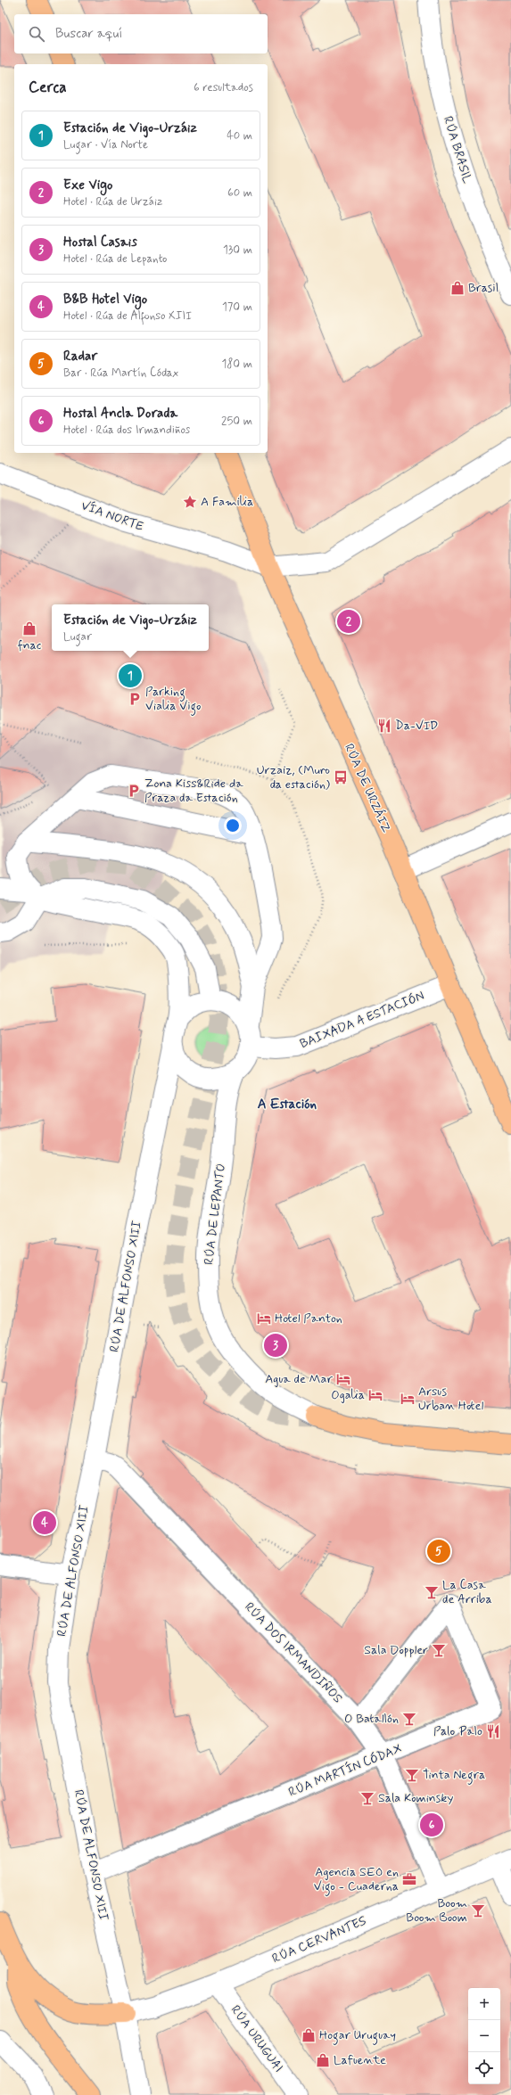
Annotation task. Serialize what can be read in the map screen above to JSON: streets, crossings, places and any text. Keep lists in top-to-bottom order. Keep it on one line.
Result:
{"streets":{"main road":["RÚA DE URZÁIZ"],"street":["RÚA BRASIL","VÍA NORTE","BAIXADA A ESTACIÓN","RÚA DE LEPANTO","RÚA DE ALFONSO XIII","RÚA DOS IRMANDIÑOS","RÚA MARTÍN CÓDAX","RÚA CERVANTES","RÚA URUGUAI"]},"crossings":[["VÍA NORTE","RÚA DE URZÁIZ"],["RÚA DE URZÁIZ","BAIXADA A ESTACIÓN"],["BAIXADA A ESTACIÓN","RÚA DE LEPANTO"],["BAIXADA A ESTACIÓN","RÚA DE ALFONSO XIII"],["RÚA DE LEPANTO","RÚA DE ALFONSO XIII"],["RÚA DE ALFONSO XIII","RÚA DOS IRMANDIÑOS"],["RÚA DE ALFONSO XIII","RÚA MARTÍN CÓDAX"],["RÚA DE ALFONSO XIII","RÚA CERVANTES"],["RÚA DOS IRMANDIÑOS","RÚA MARTÍN CÓDAX"],["RÚA DOS IRMANDIÑOS","RÚA CERVANTES"],["RÚA CERVANTES","RÚA URUGUAI"]],"districts":["A Estación"],"places":{"shop":["Brasil","fnac","Hogar Uruguay","Lafuente"],"place":["A Familia"],"parking":["Parking Vialia Vigo","Zona Kiss&Ride da Praza da Estación"],"restaurant":["Da-VID","Palo Palo"],"bus stop":["Urzaiz, (Muro da estación)"],"hotel":["Hotel Panton","Agua de Mar","Ogalia","Arsus Urban Hotel"],"bar":["La Casa de Arriba","Sala Doppler","O Batallón","Tinta Negra","Sala Kominsky","Boom Boom Boom"],"office":["Agencia SEO en Vigo - Cuaderna"]},"page":{"search":"Buscar aquí","heading":["Cerca","6 resultados"],"list":[{"mark":"1","name":"Estación de Vigo-Urzáiz","note":"Lugar · Vía Norte","value":"40 m"},{"mark":"2","name":"Exe Vigo","note":"Hotel · Rúa de Urzáiz","value":"60 m"},{"mark":"3","name":"Hostal Casais","note":"Hotel · Rúa de Lepanto","value":"130 m"},{"mark":"4","name":"B&B Hotel Vigo","note":"Hotel · Rúa de Alfonso XIII","value":"170 m"},{"mark":"5","name":"Radar","note":"Bar · Rúa Martín Códax","value":"180 m"},{"mark":"6","name":"Hostal Ancla Dorada","note":"Hotel · Rúa dos Irmandiños","value":"250 m"}],"popup":["Estación de Vigo-Urzáiz","Lugar"],"pins":["2","1","3","4","5","6"],"map_buttons":["+","−"]}}
